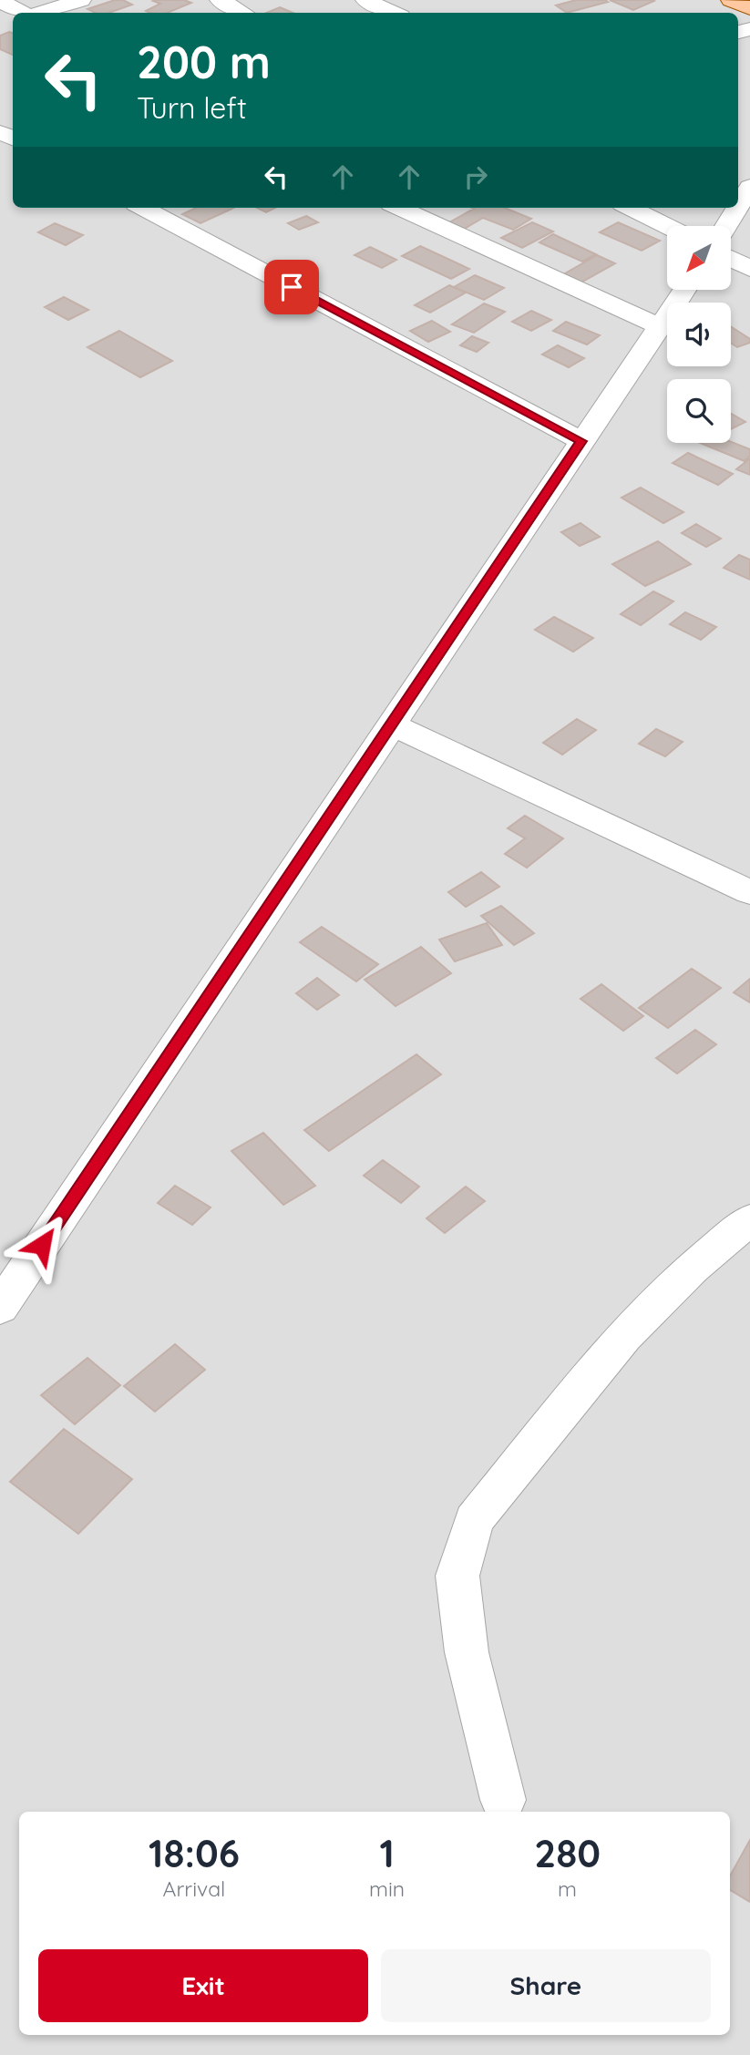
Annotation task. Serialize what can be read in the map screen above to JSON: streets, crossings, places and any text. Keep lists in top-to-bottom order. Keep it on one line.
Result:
{"north":"bottom left","page":{"turn":["200 m","Turn left"],"eta":["18:06","Arrival","1","min","280","m"],"buttons":["Exit","Share"]}}
